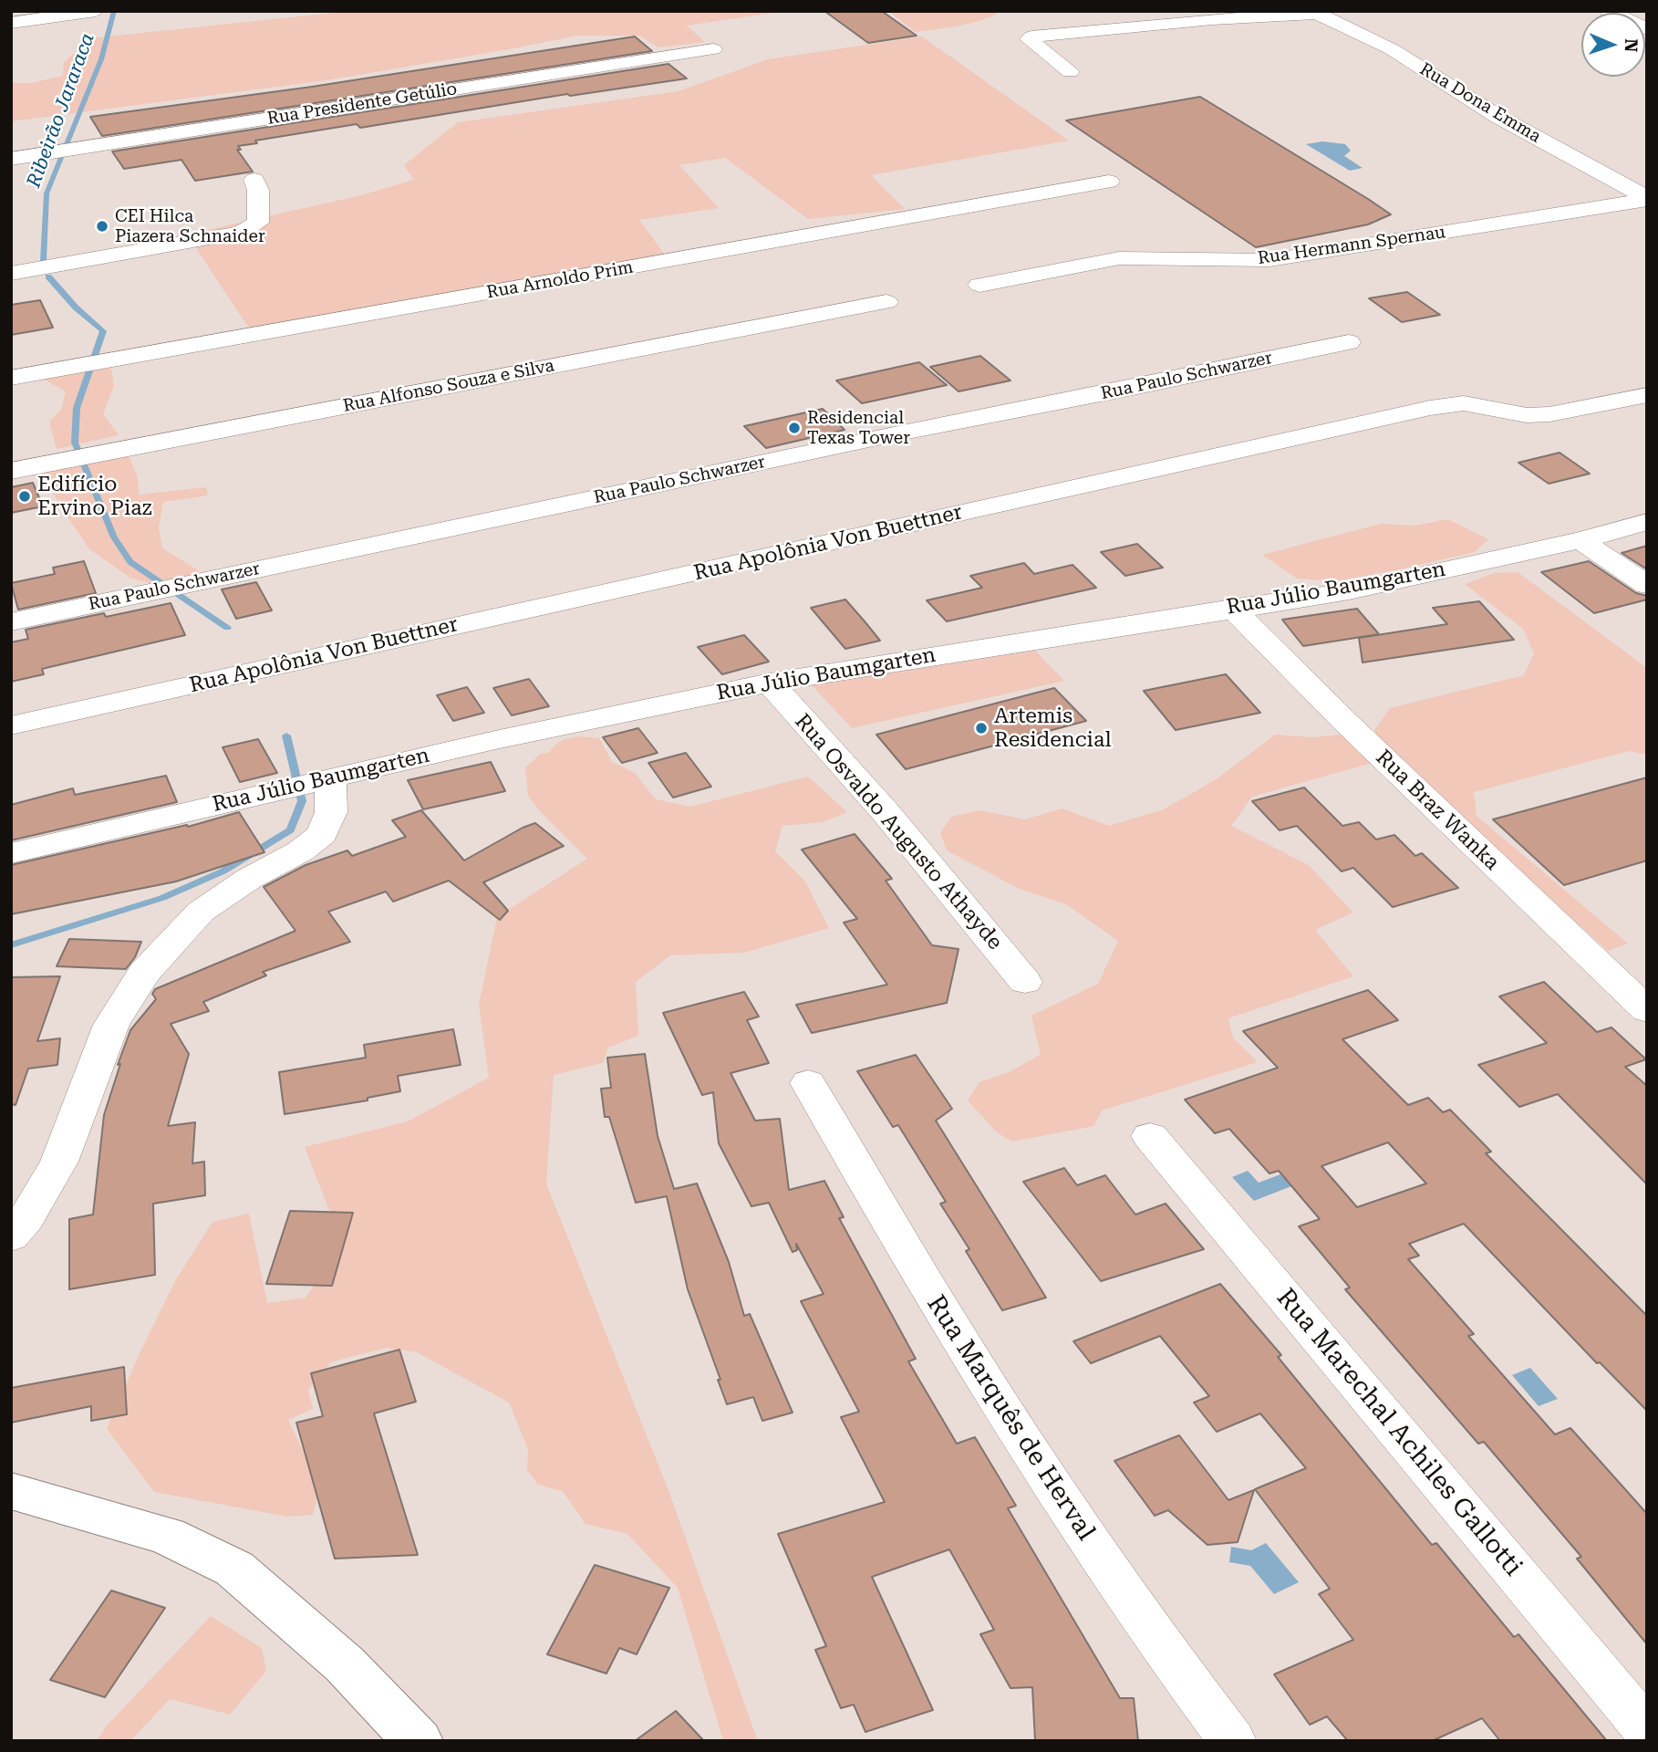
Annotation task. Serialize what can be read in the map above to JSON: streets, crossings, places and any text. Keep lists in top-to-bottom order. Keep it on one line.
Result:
{"streets":{"street":["Rua Dona Emma","Rua Presidente Getúlio","Rua Hermann Spernau","Rua Arnoldo Prim","Rua Paulo Schwarzer","Rua Alfonso Souza e Silva","Rua Apolônia Von Buettner","Rua Júlio Baumgarten","Rua Braz Wanka","Rua Osvaldo Augusto Athayde","Rua Marquês de Herval","Rua Marechal Achiles Gallotti"]},"crossings":[["Rua Dona Emma","Rua Hermann Spernau"],["Rua Júlio Baumgarten","Rua Braz Wanka"],["Rua Júlio Baumgarten","Rua Osvaldo Augusto Athayde"]],"water":["Ribeirão Jararaca"],"places":["CEI Hilca Piazera Schnaider","Residencial Texas Tower","Edifício Ervino Piaz","Artemis Residencial"],"north":"right"}
